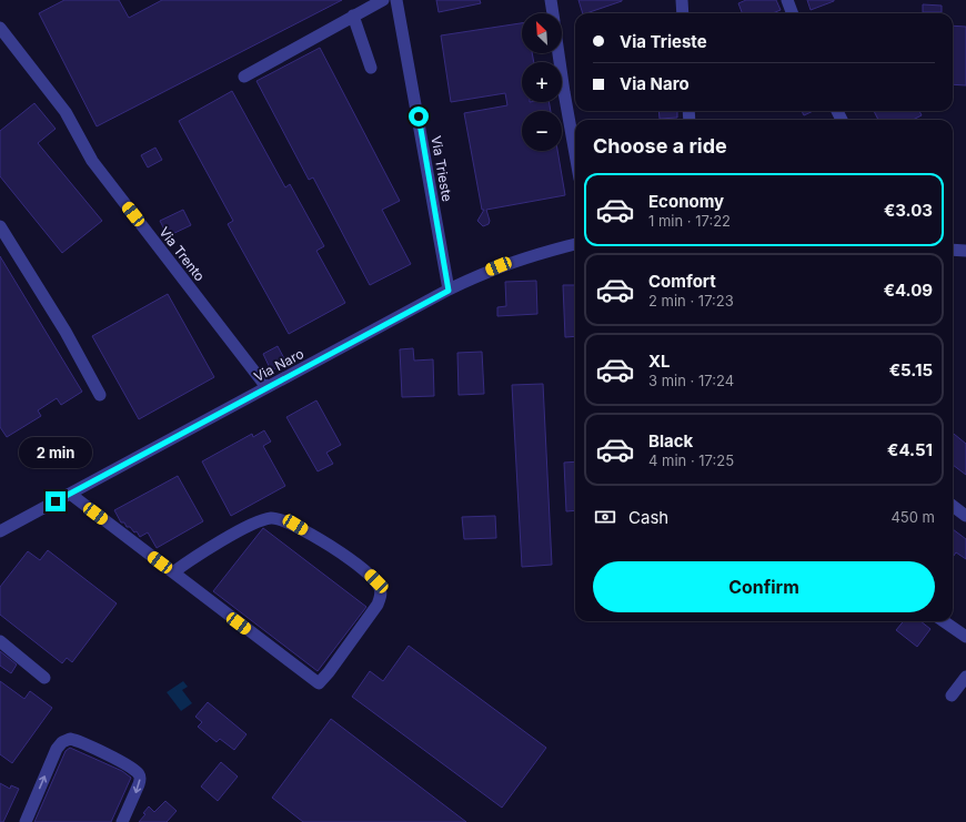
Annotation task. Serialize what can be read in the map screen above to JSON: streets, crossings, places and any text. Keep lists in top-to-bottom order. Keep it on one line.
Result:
{"streets":{"street":["Via Trieste","Via Trento","Via Naro"]},"crossings":[["Via Trieste","Via Naro"],["Via Trento","Via Naro"]],"north":"top left","page":{"map_buttons":["+","−"],"banner":["Via Trieste","Via Naro"],"heading":"Choose a ride","list":[{"name":"Economy","note":"1 min · 17:22","value":"€3.03"},{"name":"Comfort","note":"2 min · 17:23","value":"€4.09"},{"name":"XL","note":"3 min · 17:24","value":"€5.15"},{"name":"Black","note":"4 min · 17:25","value":"€4.51"}],"bubble":"2 min","pay":["Cash","450 m"],"buttons":"Confirm"}}
